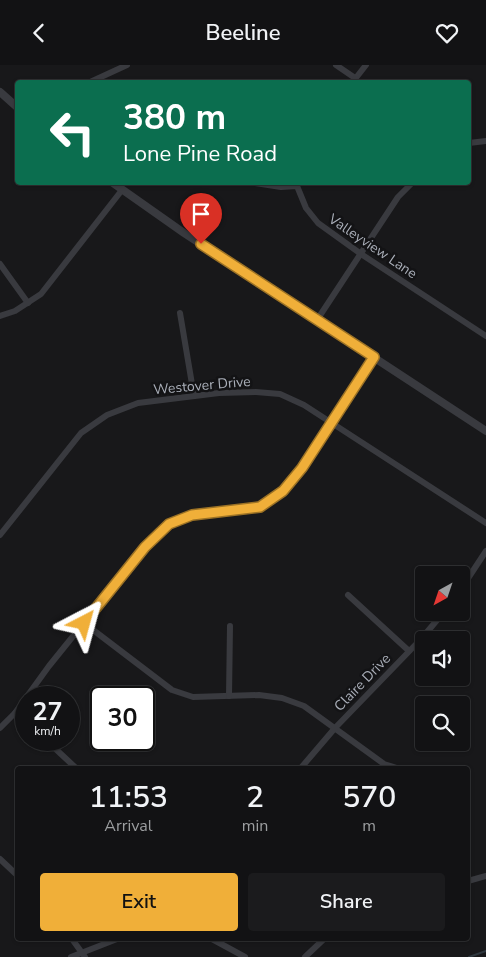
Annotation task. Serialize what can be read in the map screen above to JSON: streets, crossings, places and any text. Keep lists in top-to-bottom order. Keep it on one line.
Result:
{"streets":{"street":["Valleyview Lane","Westover Drive","Claire Drive"]},"north":"bottom left","page":{"header":"Beeline","turn":["380 m","Lone Pine Road"],"speed":"27 km/h","limit":"30","eta":["11:53","Arrival","2","min","570","m"],"buttons":["Exit","Share"]}}
